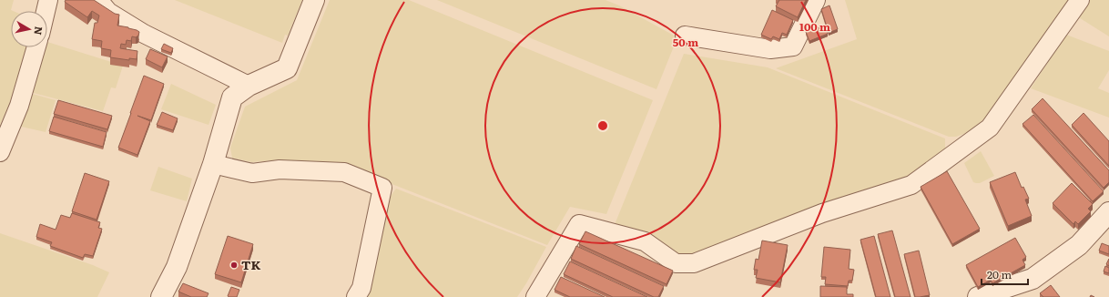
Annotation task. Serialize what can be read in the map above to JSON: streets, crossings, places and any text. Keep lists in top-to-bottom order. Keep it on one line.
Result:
{"places":["TK"],"scale_bar":"20 m","north":"right","rings":["100 m","50 m"]}
